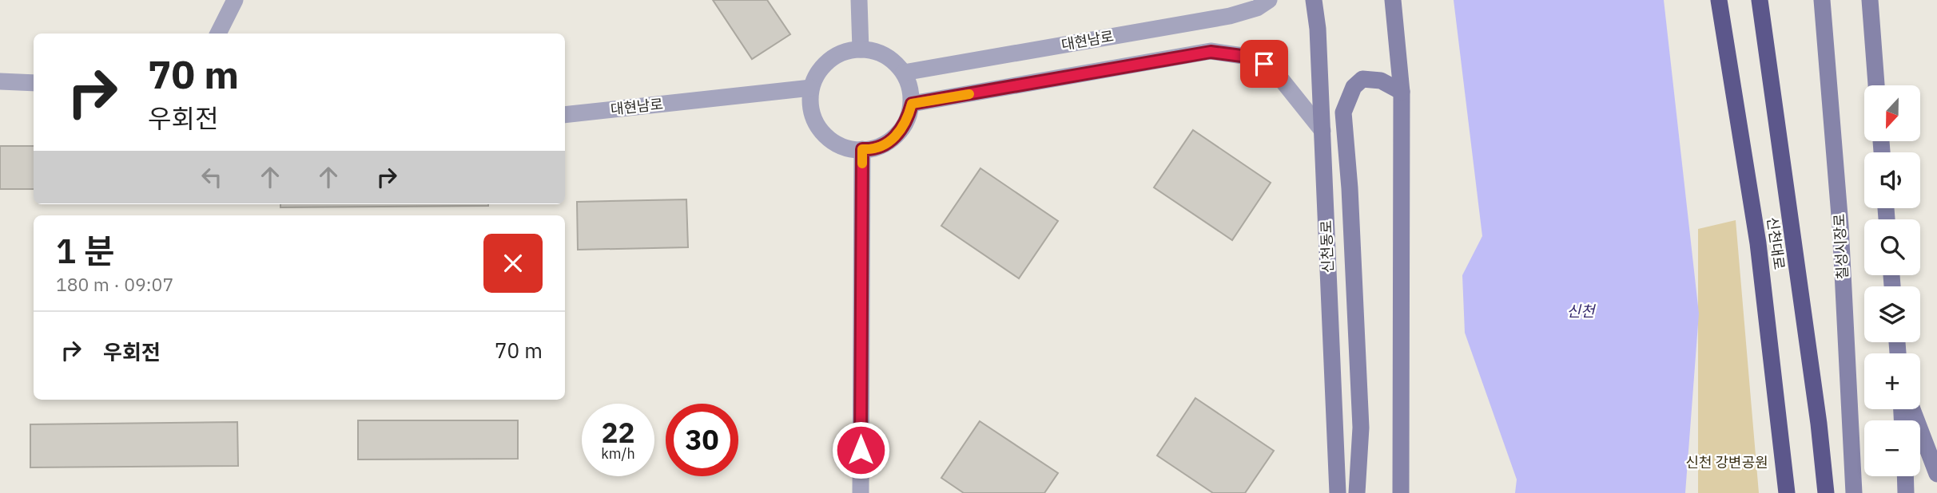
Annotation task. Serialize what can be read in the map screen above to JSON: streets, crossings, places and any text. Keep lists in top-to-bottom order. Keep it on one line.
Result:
{"streets":{"highway":["신천대로"],"main road":["신천동로","칠성시장로"],"street":["대현남로"]},"water":["신천"],"parks":["신천 강변공원"],"north":"bottom","page":{"turn":["70 m","우회전"],"map_buttons":["+","−"],"heading":["1 분","180 m · 09:07"],"list":[{"name":"우회전","value":"70 m"}],"speed":"22 km/h","limit":"30"}}
